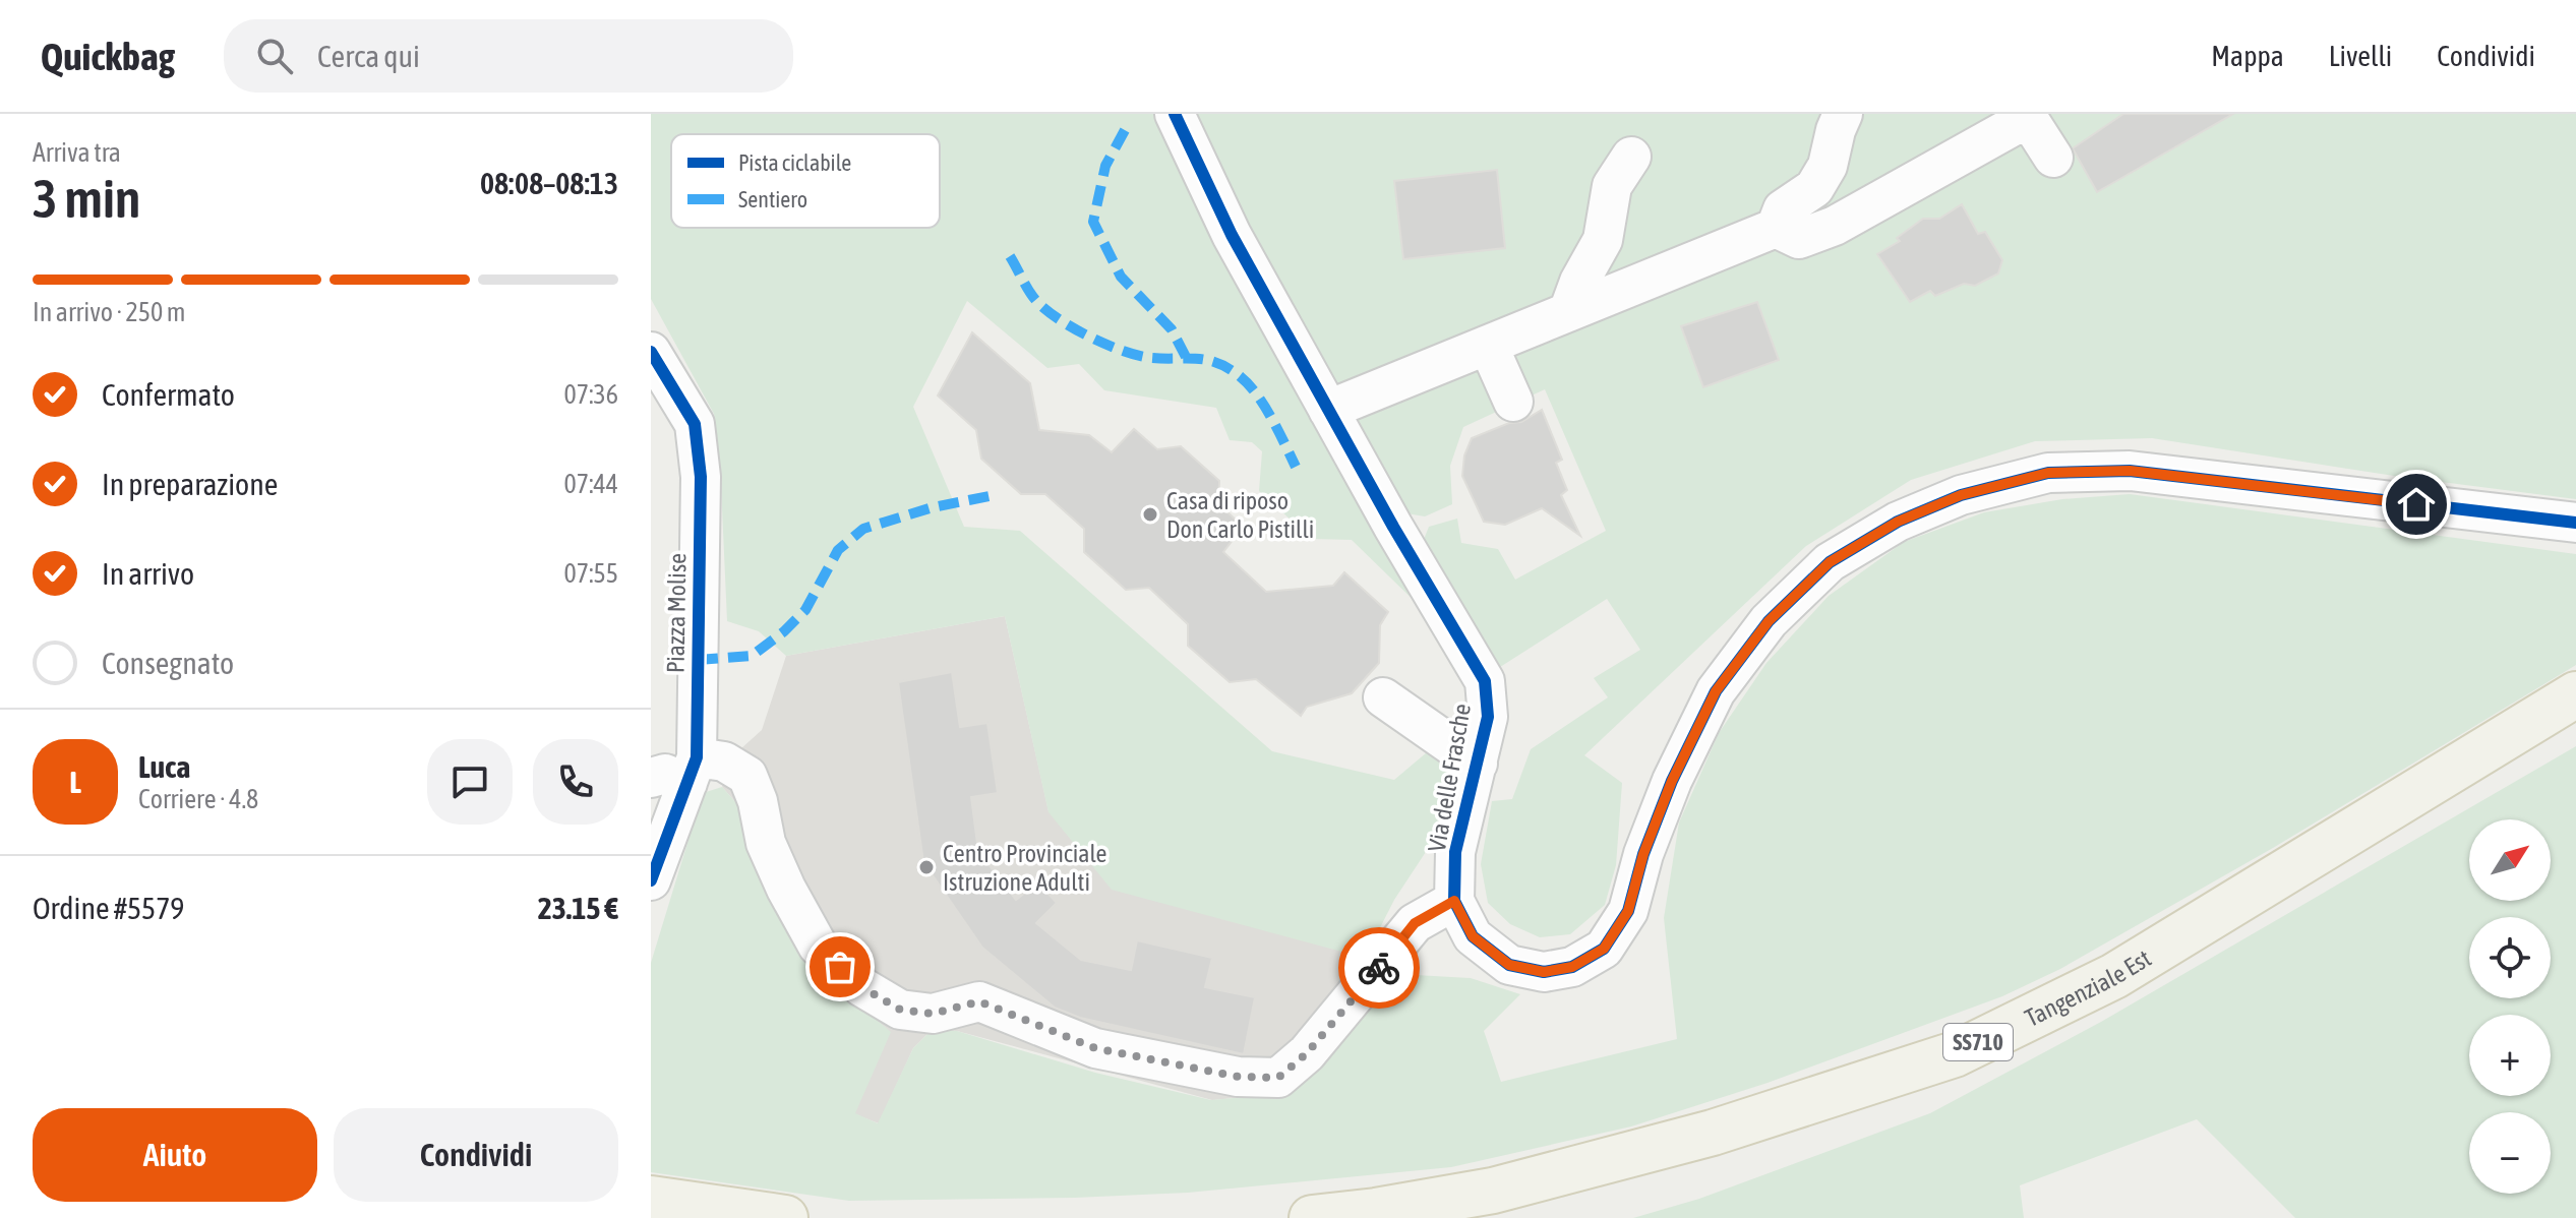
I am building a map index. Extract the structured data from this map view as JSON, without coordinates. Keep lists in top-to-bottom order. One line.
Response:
{"streets":{"main road":["Tangenziale Est","SS710"],"street":["Piazza Molise","Via delle Frasche"]},"places":["Casa di riposo Don Carlo Pistilli","Centro Provinciale Istruzione Adulti"],"legend":["Pista ciclabile","Sentiero"],"north":"top right","page":{"header":"Quickbag","search":"Cerca qui","nav":["Mappa","Livelli","Condividi"],"heading":["3 min","Arriva tra","08:08–08:13"],"panel":["Luca","Corriere · 4.8","Ordine #5579","23.15 €"],"bar":"In arrivo · 250 m","list":[["Confermato","07:36"],["In preparazione","07:44"],["In arrivo","07:55"],"Consegnato"],"round":"L","map_buttons":["+","−"],"buttons":["Aiuto","Condividi"]}}
